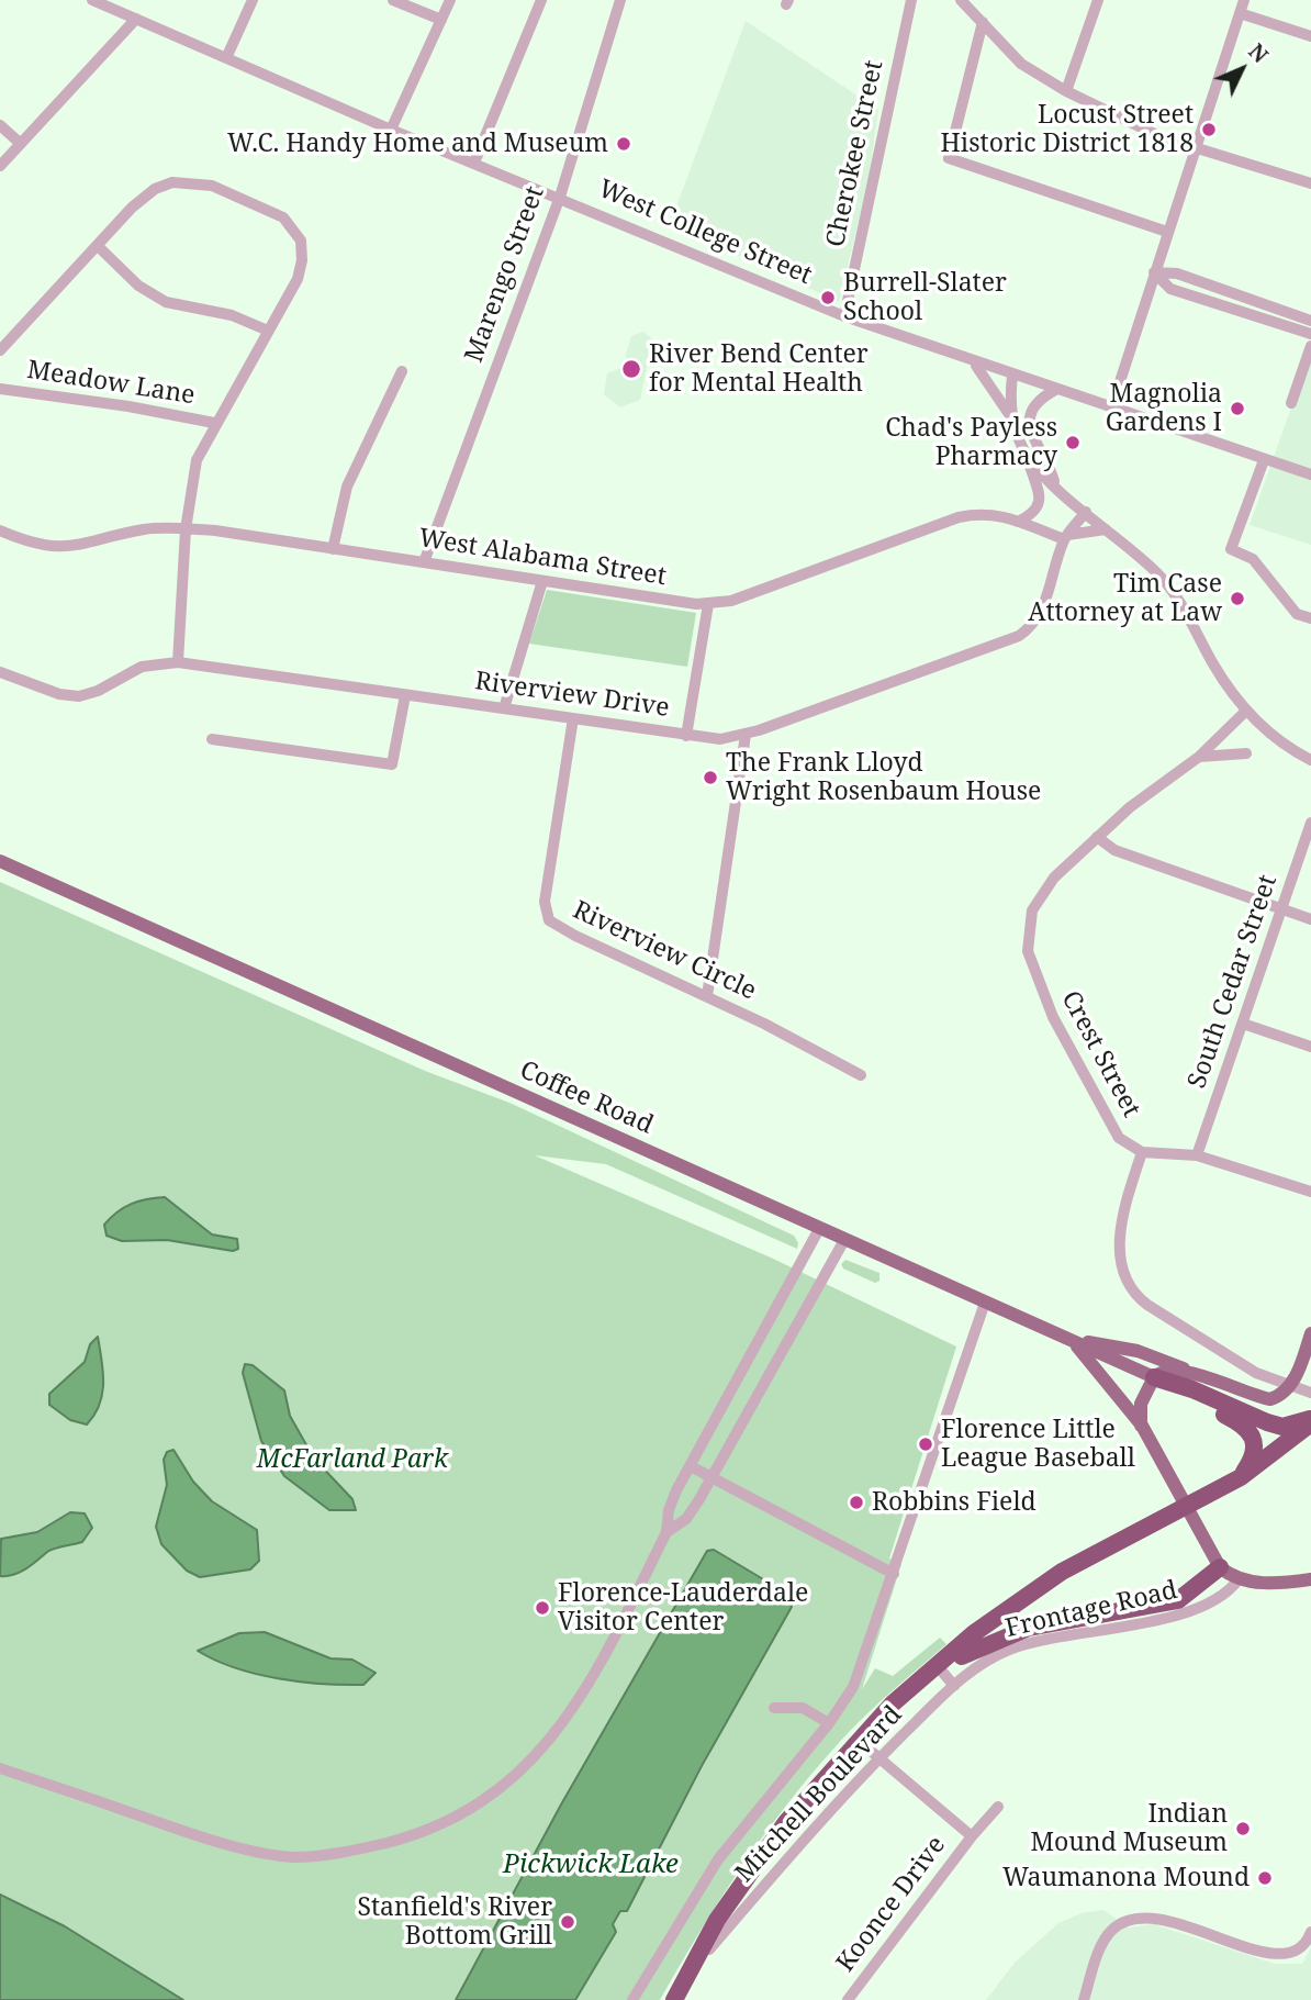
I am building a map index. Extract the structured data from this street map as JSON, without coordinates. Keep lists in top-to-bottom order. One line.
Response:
{"streets":{"main road":["Coffee Road"],"street":["Cherokee Street","West College Street","Marengo Street","Meadow Lane","West Alabama Street","Riverview Drive","Riverview Circle","South Cedar Street","Crest Street","Frontage Road","Mitchell Boulevard","Koonce Drive"]},"crossings":[["Cherokee Street","West College Street"],["West College Street","Marengo Street"],["Marengo Street","West Alabama Street"],["West Alabama Street","Riverview Drive"],["Riverview Drive","Riverview Circle"],["Frontage Road","Mitchell Boulevard"]],"water":["Pickwick Lake"],"parks":["McFarland Park"],"places":["Locust Street Historic District 1818","W.C. Handy Home and Museum","Burrell-Slater School","River Bend Center for Mental Health","Magnolia Gardens I","Chad's Payless Pharmacy","Tim Case Attorney at Law","The Frank Lloyd Wright Rosenbaum House","Florence Little League Baseball","Robbins Field","Florence-Lauderdale Visitor Center","Indian Mound Museum","Waumanona Mound","Stanfield's River Bottom Grill"],"north":"top right"}
